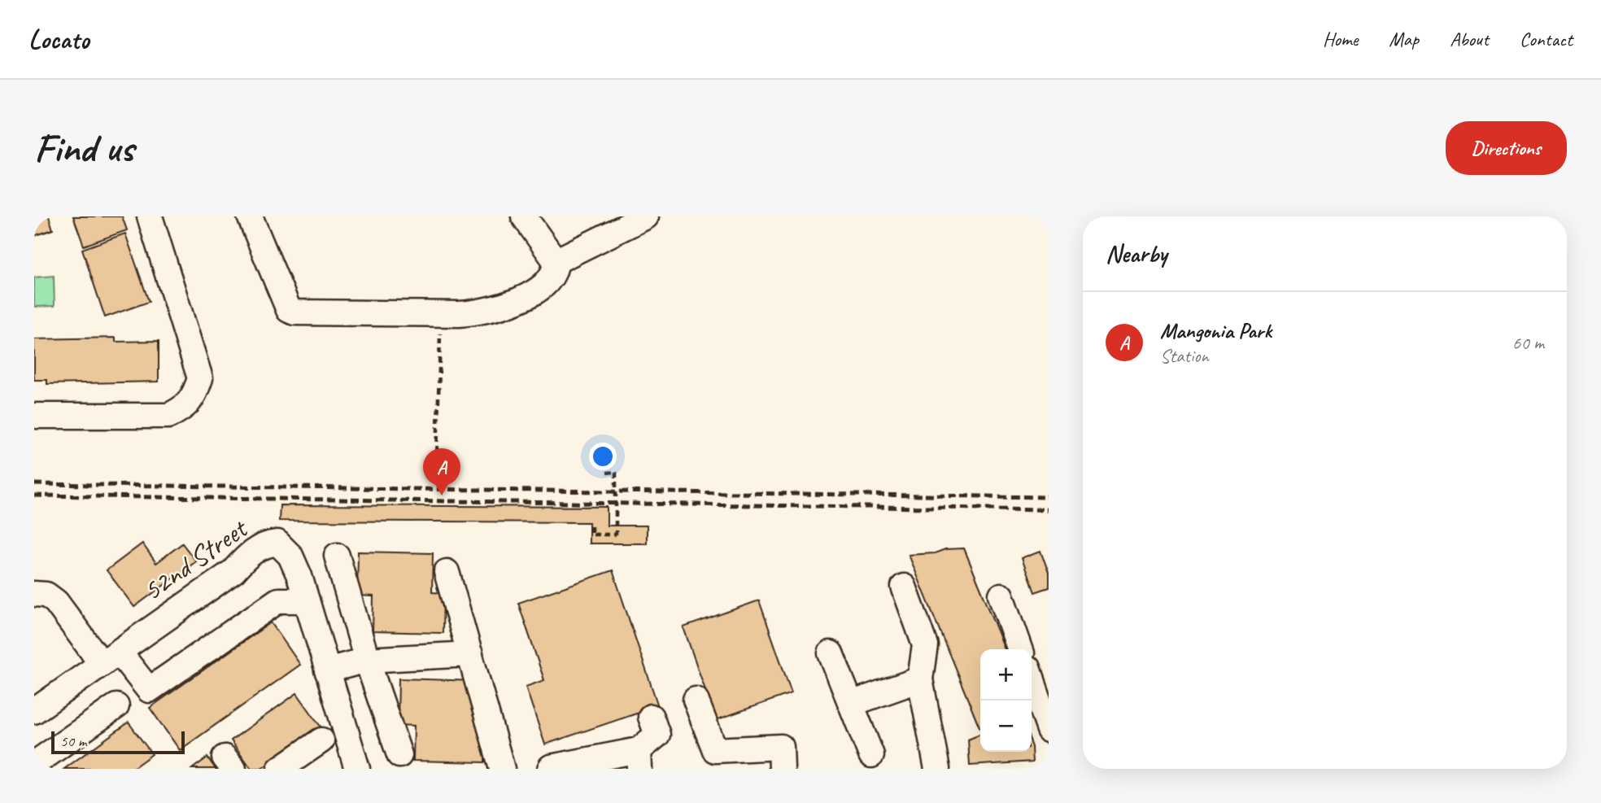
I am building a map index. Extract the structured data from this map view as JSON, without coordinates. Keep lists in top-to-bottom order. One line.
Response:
{"streets":{"street":["52nd Street"]},"scale_bar":"50 m","page":{"header":"Locato","nav":["Home","Map","About","Contact"],"buttons":"Directions","title":"Find us","heading":"Nearby","list":[{"mark":"A","name":"Mangonia Park","note":"Station","value":"60 m"}],"pins":"A","map_buttons":["+","−"],"scale":"50 m"}}
